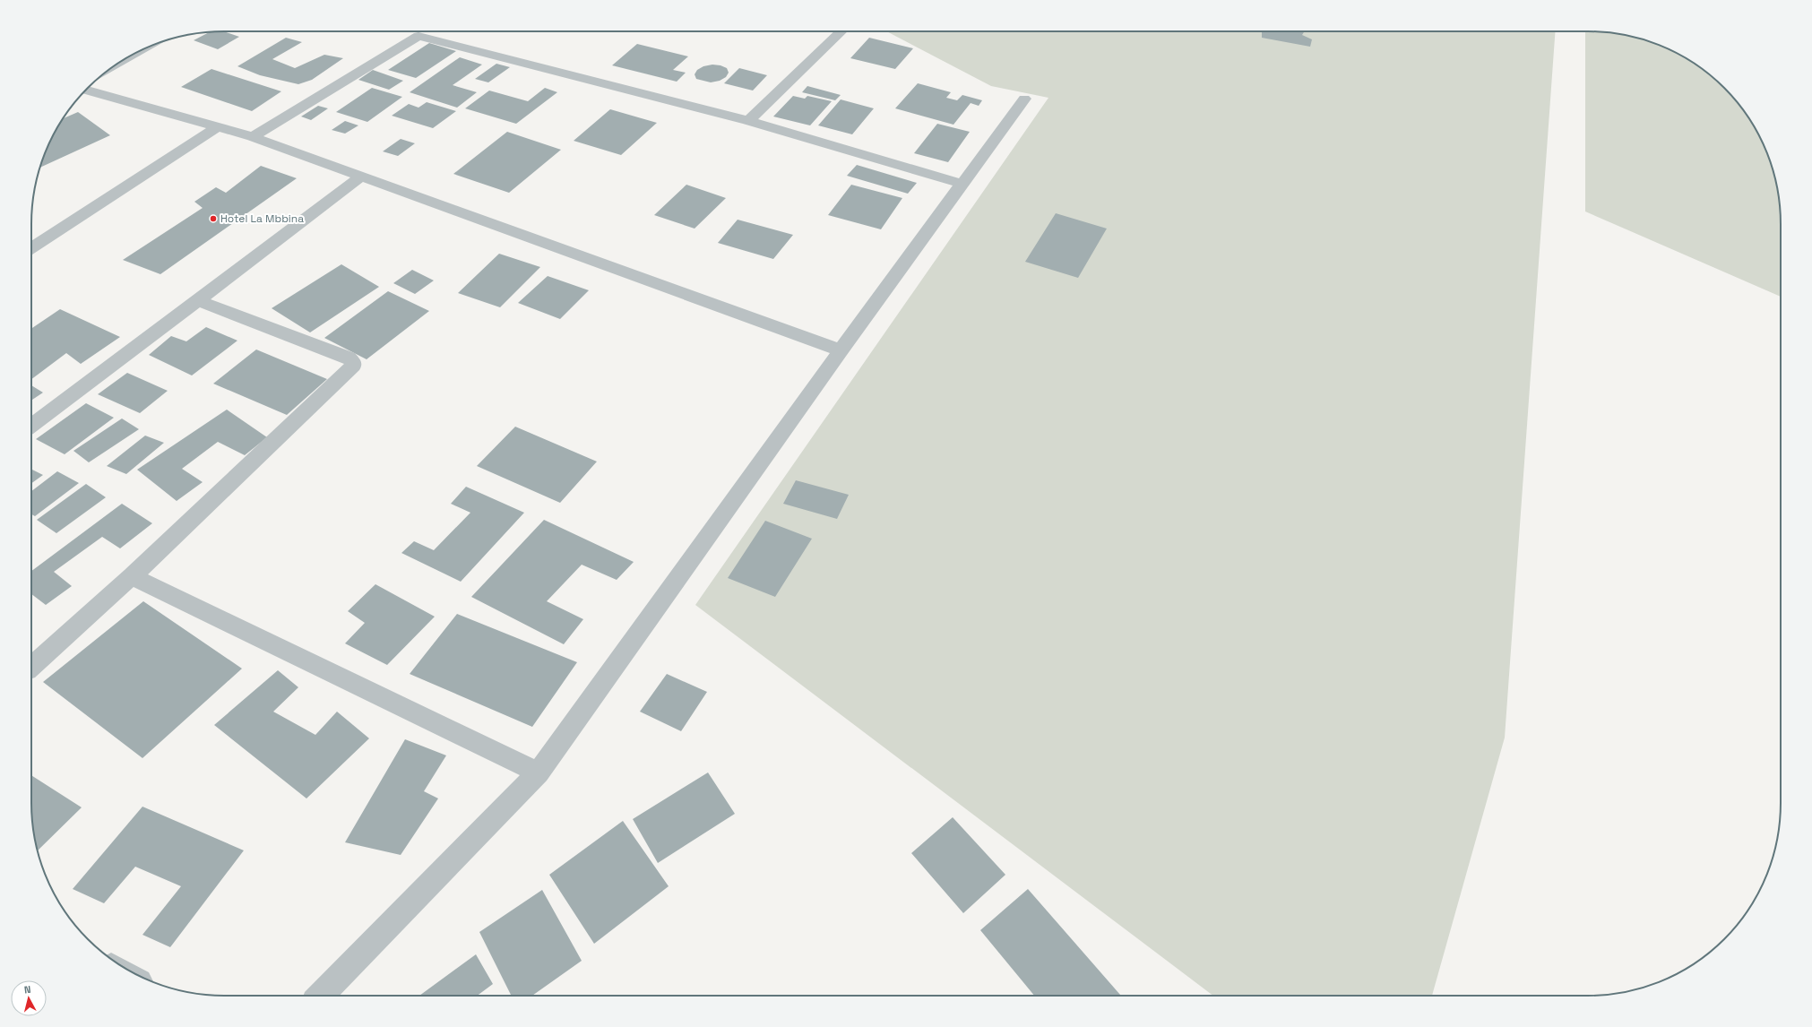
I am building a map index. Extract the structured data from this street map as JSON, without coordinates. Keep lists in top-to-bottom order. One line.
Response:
{"places":["Hotel La Mbbina"],"north":"top"}
